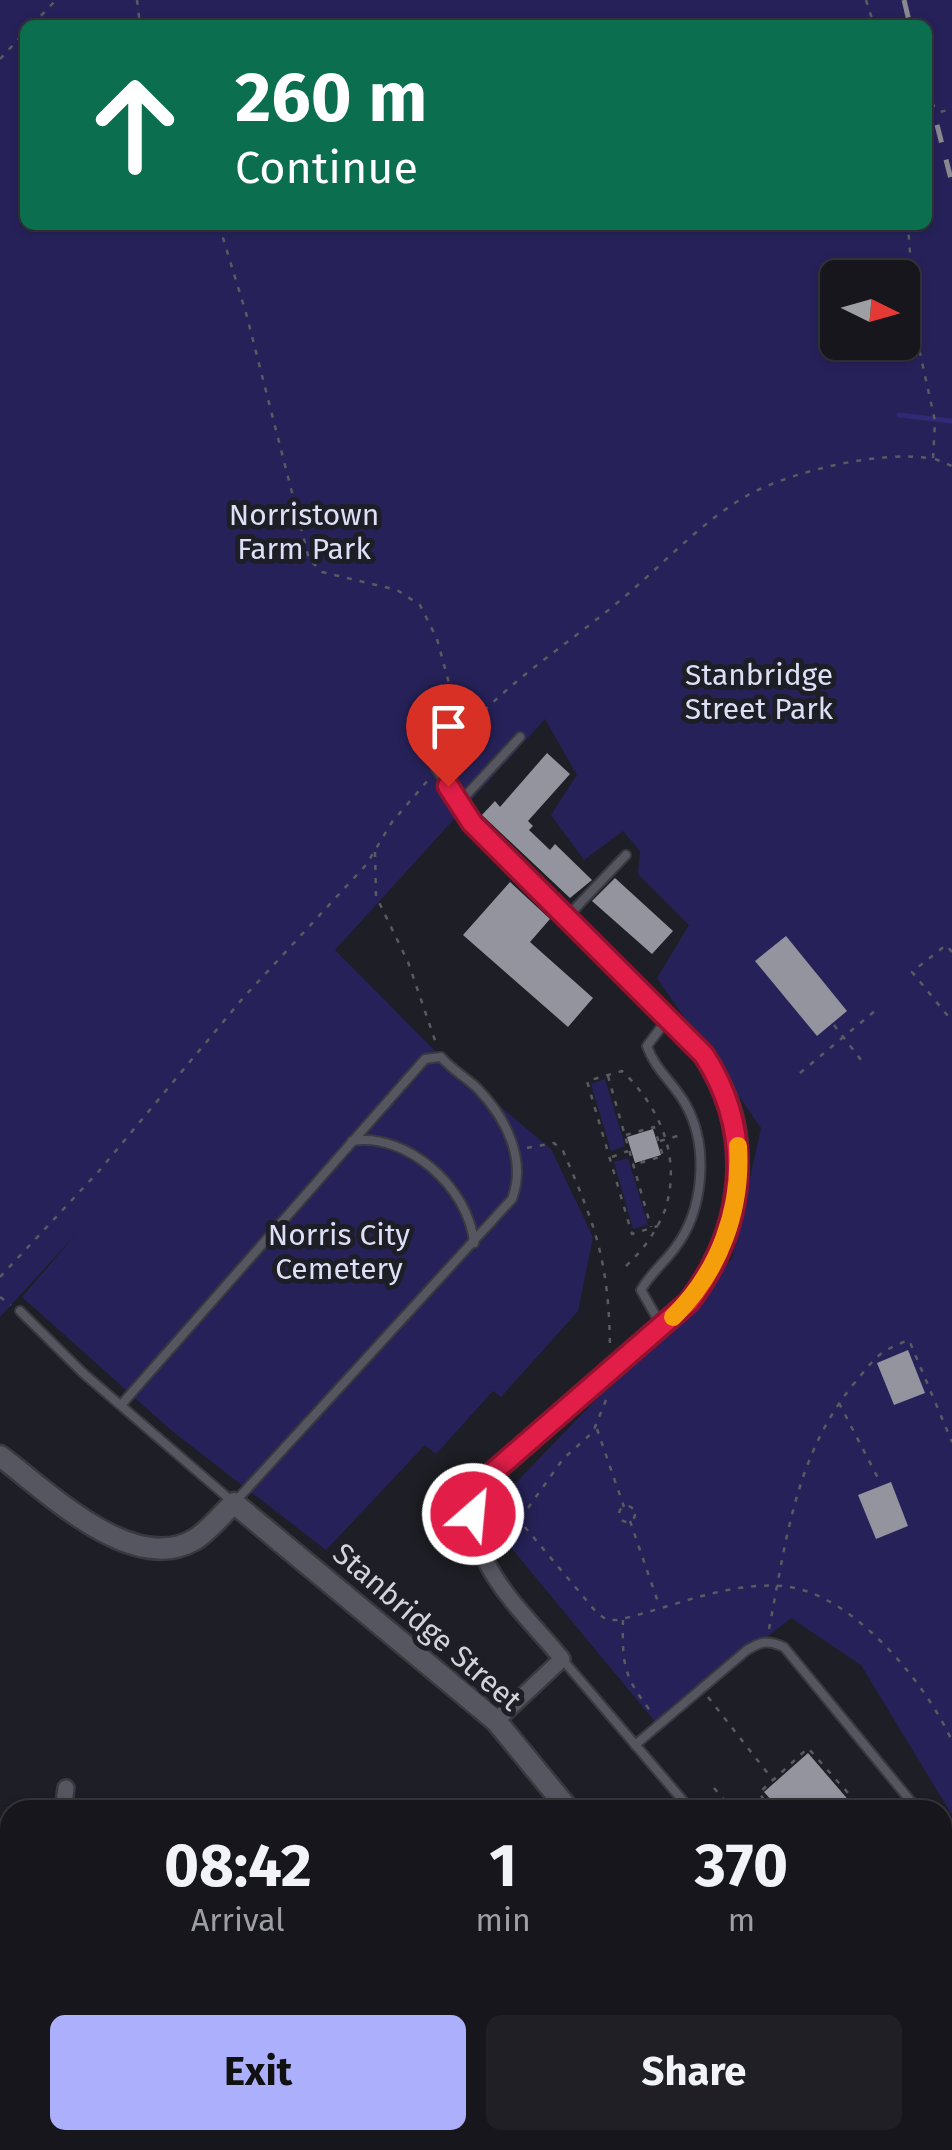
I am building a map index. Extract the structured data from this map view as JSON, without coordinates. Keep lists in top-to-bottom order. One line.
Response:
{"streets":{"street":["Stanbridge Street"]},"parks":["Norristown Farm Park","Stanbridge Street Park","Norris City Cemetery"],"north":"right","page":{"turn":["260 m","Continue"],"eta":["08:42","Arrival","1","min","370","m"],"buttons":["Exit","Share"]}}
